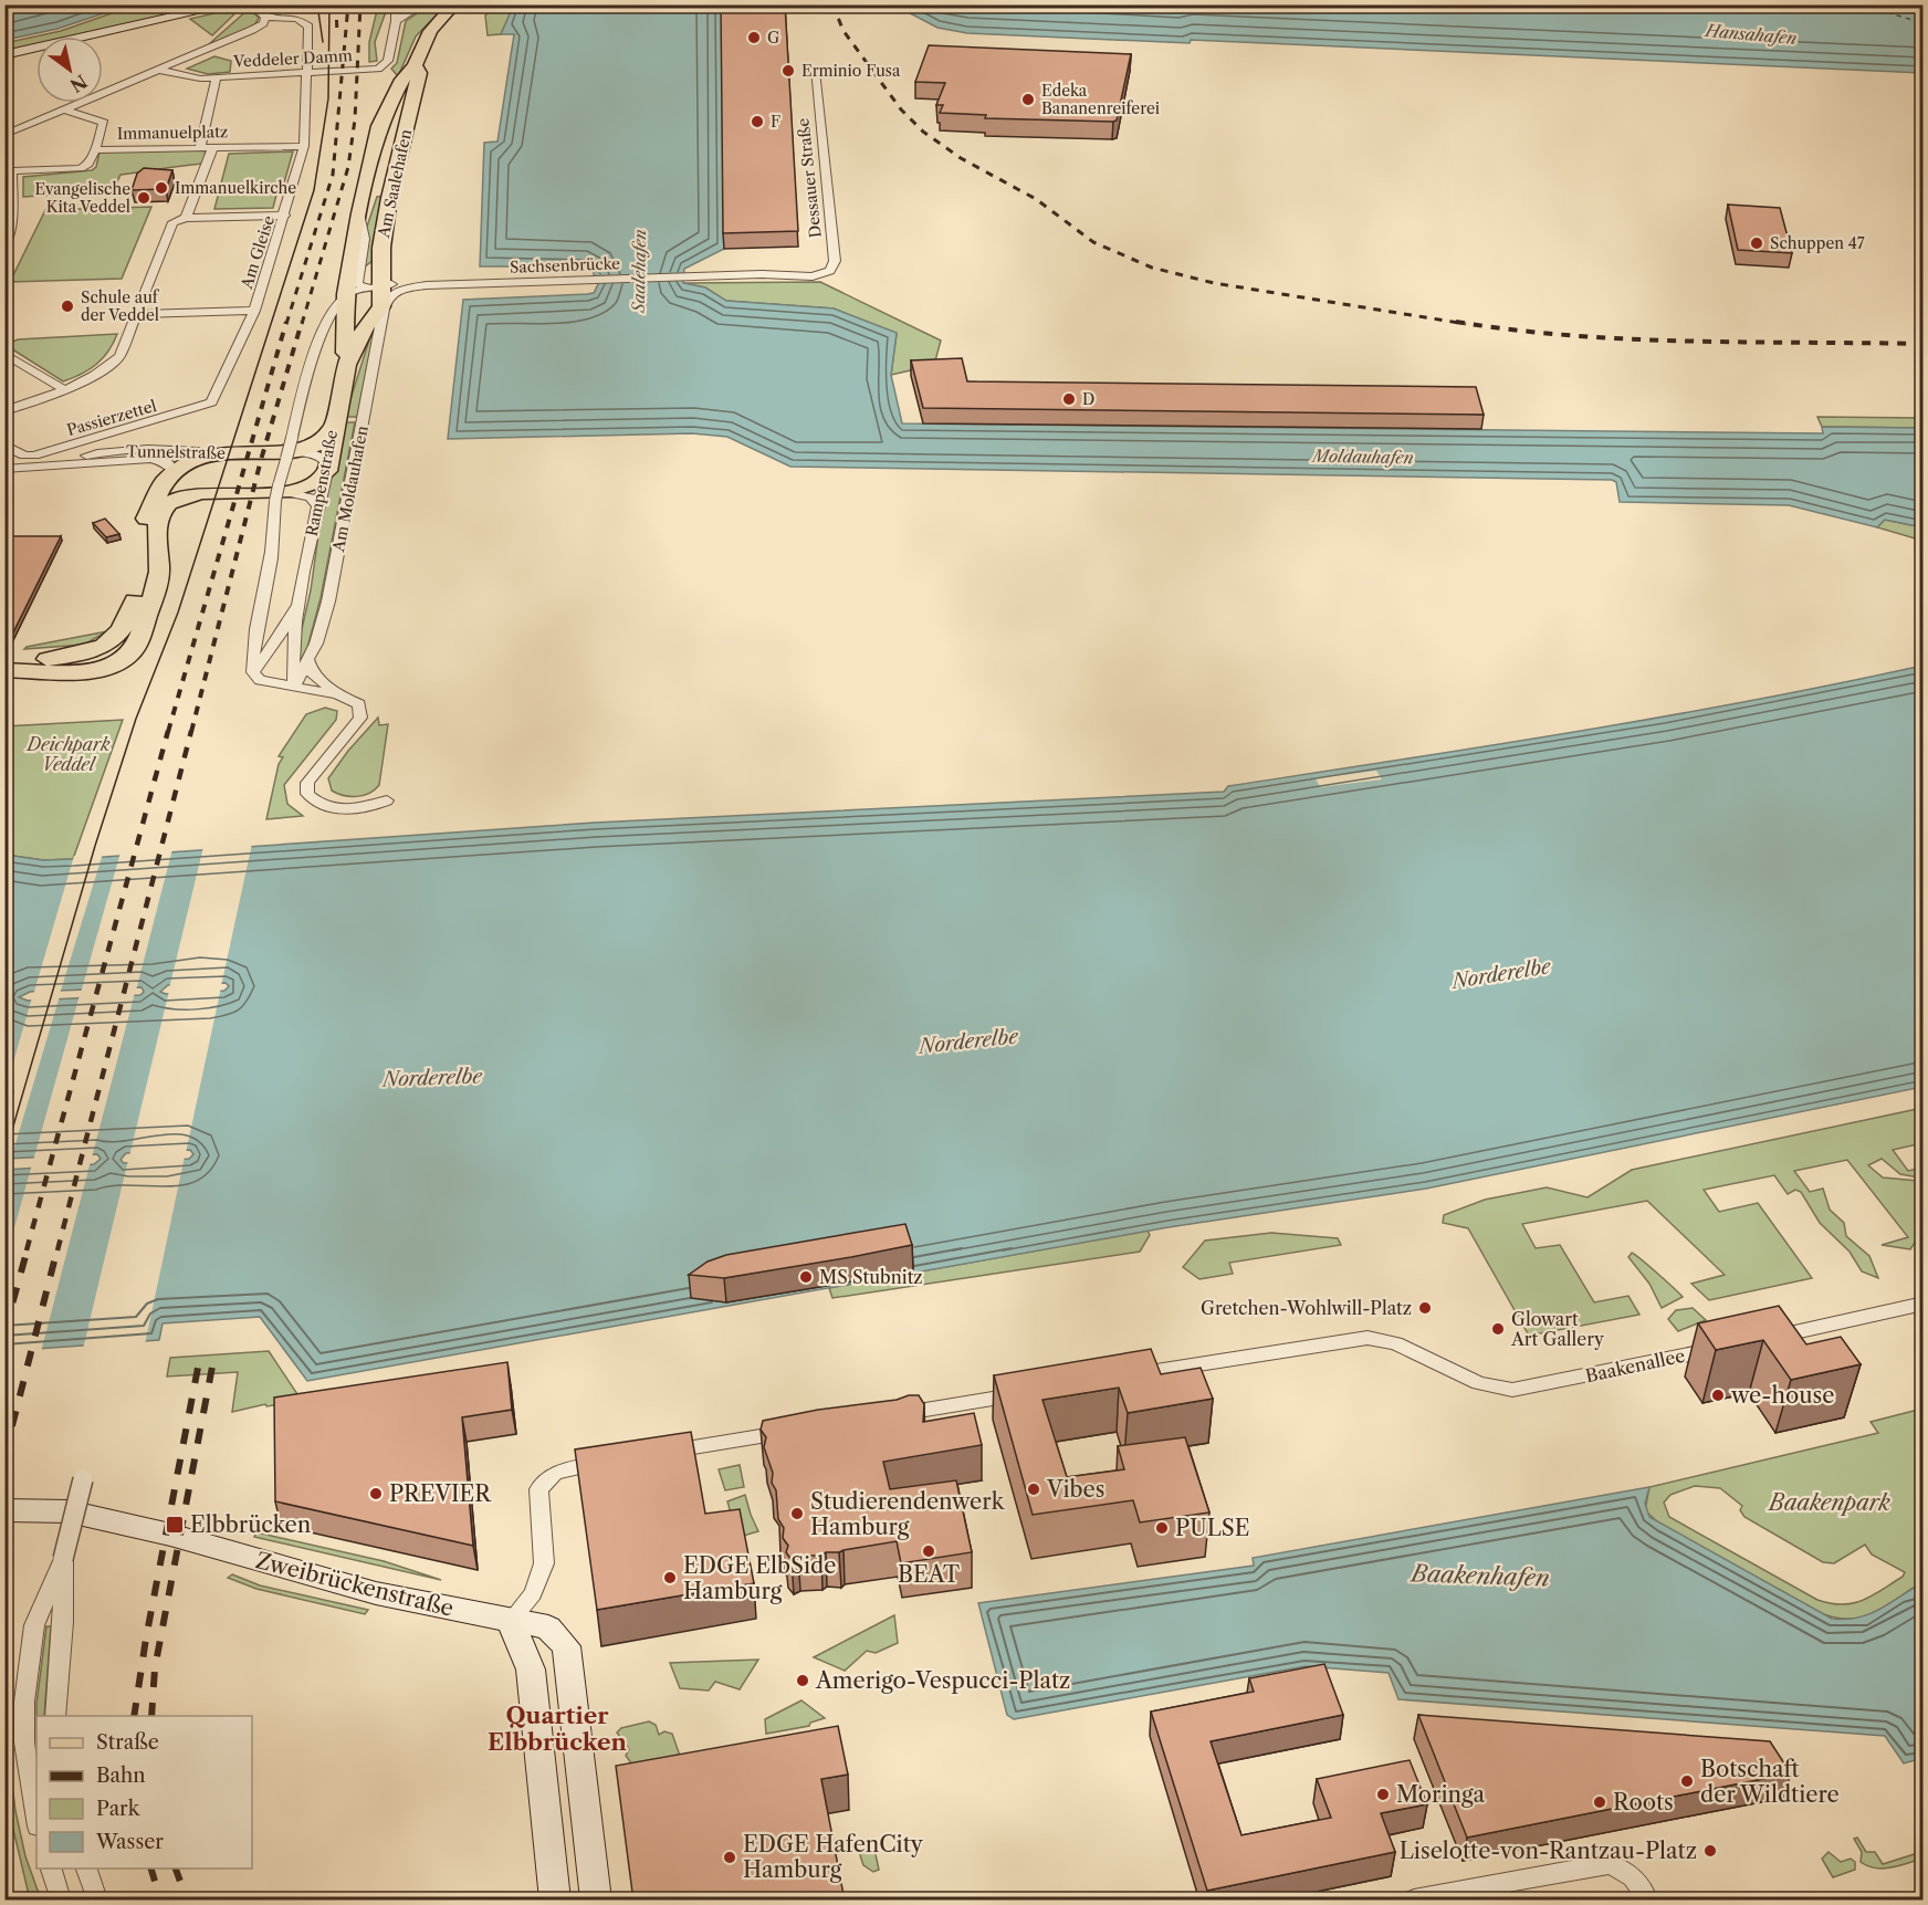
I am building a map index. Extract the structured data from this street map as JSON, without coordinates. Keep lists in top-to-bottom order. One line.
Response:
{"streets":{"main road":["Am Saalehafen","Tunnelstraße","Rampenstraße","Zweibrückenstraße"],"street":["Veddeler Damm","Immanuelplatz","Dessauer Straße","Am Gleise","Sachsenbrücke","Passierzettel","Am Moldauhafen","Baakenallee"]},"crossings":[["Veddeler Damm","Am Gleise"],["Immanuelplatz","Am Gleise"],["Dessauer Straße","Sachsenbrücke"],["Am Saalehafen","Sachsenbrücke"],["Am Saalehafen","Rampenstraße"],["Am Saalehafen","Am Moldauhafen"],["Am Gleise","Passierzettel"],["Sachsenbrücke","Rampenstraße"],["Sachsenbrücke","Am Moldauhafen"],["Tunnelstraße","Rampenstraße"],["Rampenstraße","Am Moldauhafen"]],"districts":["Quartier Elbbrücken"],"water":["Hansahafen","Saalehafen","Moldauhafen","Norderelbe","Baakenhafen"],"parks":["Deichpark Veddel","Baakenpark"],"places":{"other":["G","Erminio Fusa","Edeka Bananenreiferei","F","Immanuelkirche","Evangelische Kita Veddel","Schuppen 47","Schule auf der Veddel","D","MS Stubnitz","Gretchen-Wohlwill-Platz","Glowart Art Gallery","we-house","Vibes","PREVIER","Studierendenwerk Hamburg","PULSE","BEAT","EDGE ElbSide Hamburg","Amerigo-Vespucci-Platz","Botschaft der Wildtiere","Moringa","Roots","Liselotte-von-Rantzau-Platz","EDGE HafenCity Hamburg"],"transit":["Elbbrücken"]},"legend":["Straße","Bahn","Park","Wasser"],"north":"bottom right"}
